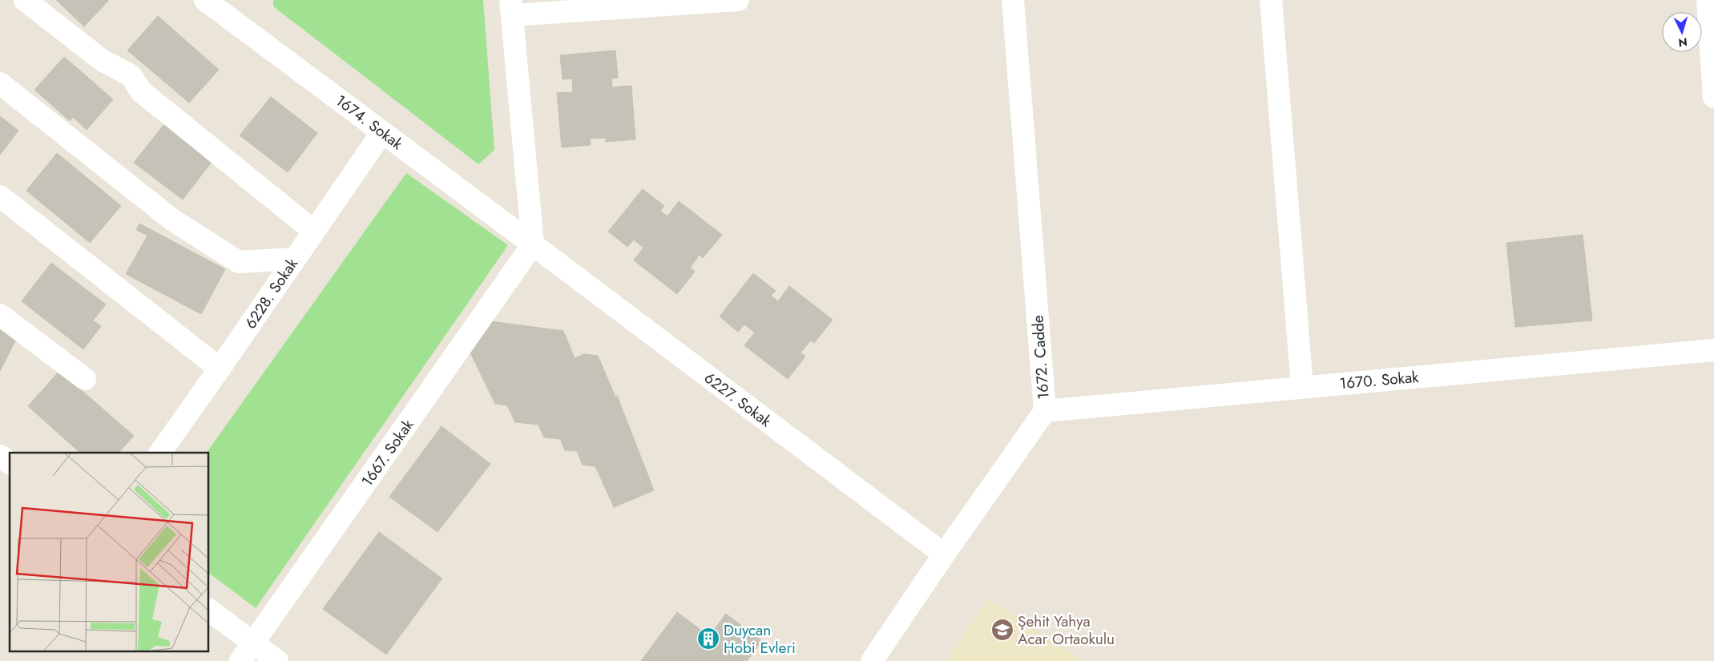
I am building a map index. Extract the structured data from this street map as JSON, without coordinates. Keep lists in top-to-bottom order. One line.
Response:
{"streets":{"street":["1674. Sokak","6228. Sokak","1672. Cadde","1670. Sokak","6227. Sokak","1667. Sokak"]},"crossings":[["1674. Sokak","6228. Sokak"],["1674. Sokak","6227. Sokak"],["1674. Sokak","1667. Sokak"],["1672. Cadde","1670. Sokak"],["1672. Cadde","6227. Sokak"],["6227. Sokak","1667. Sokak"]],"places":{"school or university":["Şehit Yahya Acar Ortaokulu"],"building":["Duycan Hobi Evleri"]},"north":"bottom"}
